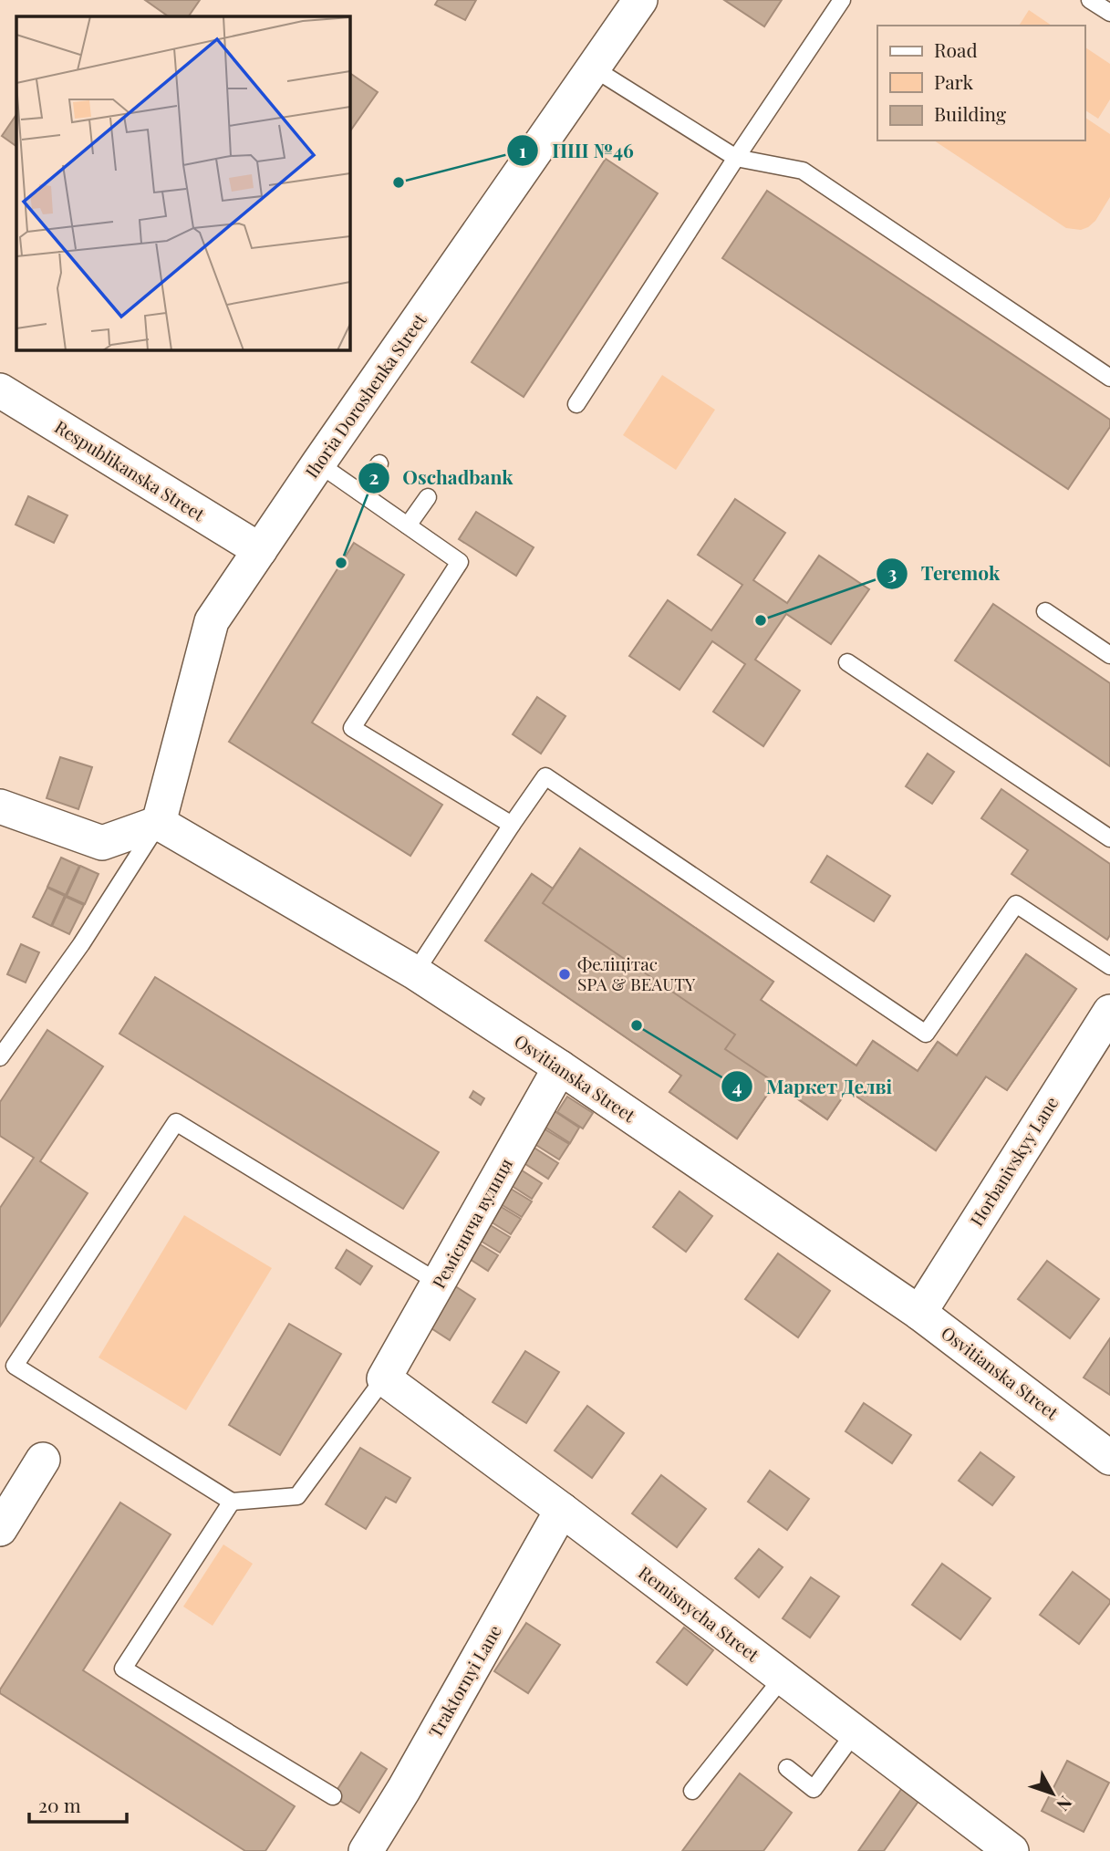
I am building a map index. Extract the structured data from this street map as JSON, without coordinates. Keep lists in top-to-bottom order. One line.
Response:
{"streets":{"street":["Ihoria Doroshenka Street","Respublikanska Street","Osvitianska Street","Horbanivskyy Lane","Реміснича вулиця","Remisnycha Street","Traktornyi Lane"]},"crossings":[["Ihoria Doroshenka Street","Respublikanska Street"],["Ihoria Doroshenka Street","Osvitianska Street"],["Osvitianska Street","Horbanivskyy Lane"],["Osvitianska Street","Реміснича вулиця"],["Реміснича вулиця","Remisnycha Street"],["Remisnycha Street","Traktornyi Lane"]],"places":["ПШ №46","Oschadbank","Teremok","Феліцітас SPA & BEAUTY","Маркет Делві"],"legend":["Road","Park","Building"],"scale_bar":"20 m","north":"bottom right"}
